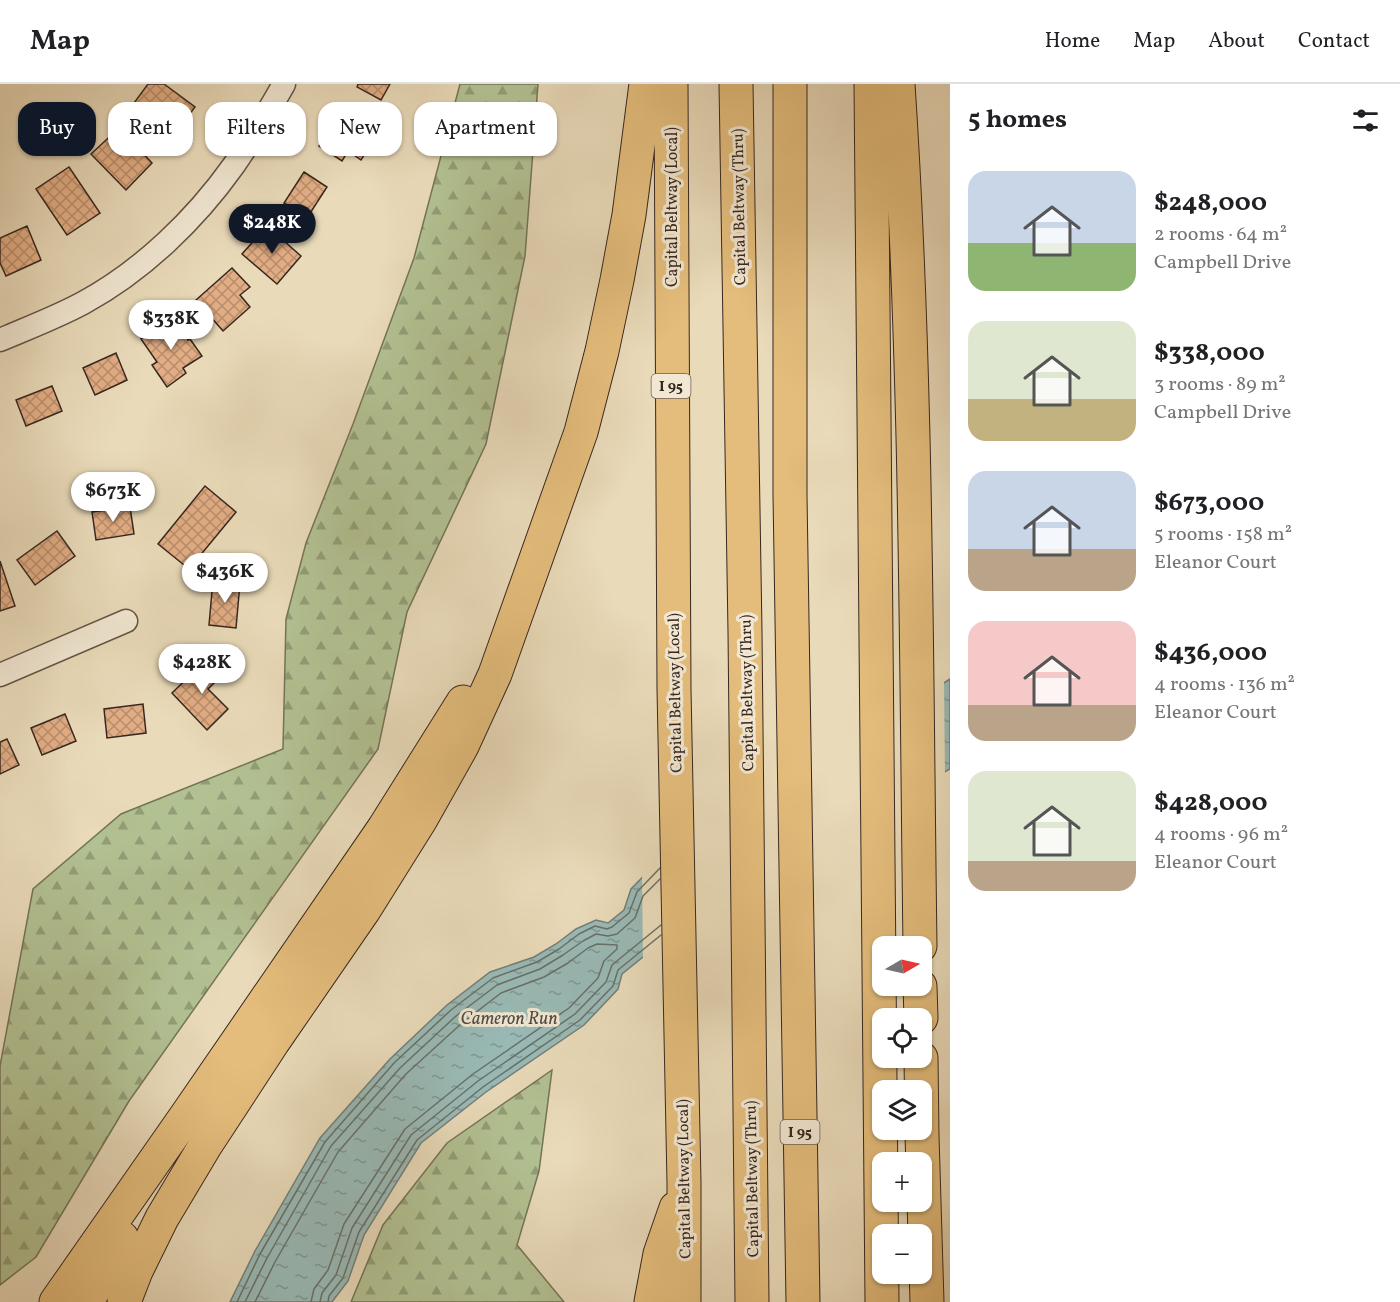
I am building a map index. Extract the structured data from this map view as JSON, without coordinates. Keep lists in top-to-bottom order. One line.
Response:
{"streets":{"highway":["Capital Beltway (Local)","Capital Beltway (Thru)","I 95"]},"water":["Cameron Run"],"north":"right","page":{"header":"Map","nav":["Home","Map","About","Contact"],"heading":"5 homes","chip":["Buy","Rent","Filters","New","Apartment"],"list":[{"name":"$248,000","note":"2 rooms · 64 m² · Campbell Drive"},{"name":"$338,000","note":"3 rooms · 89 m² · Campbell Drive"},{"name":"$673,000","note":"5 rooms · 158 m² · Eleanor Court"},{"name":"$436,000","note":"4 rooms · 136 m² · Eleanor Court"},{"name":"$428,000","note":"4 rooms · 96 m² · Eleanor Court"}],"price":["$248K","$338K","$673K","$436K","$428K"],"map_buttons":["+","−"]}}
